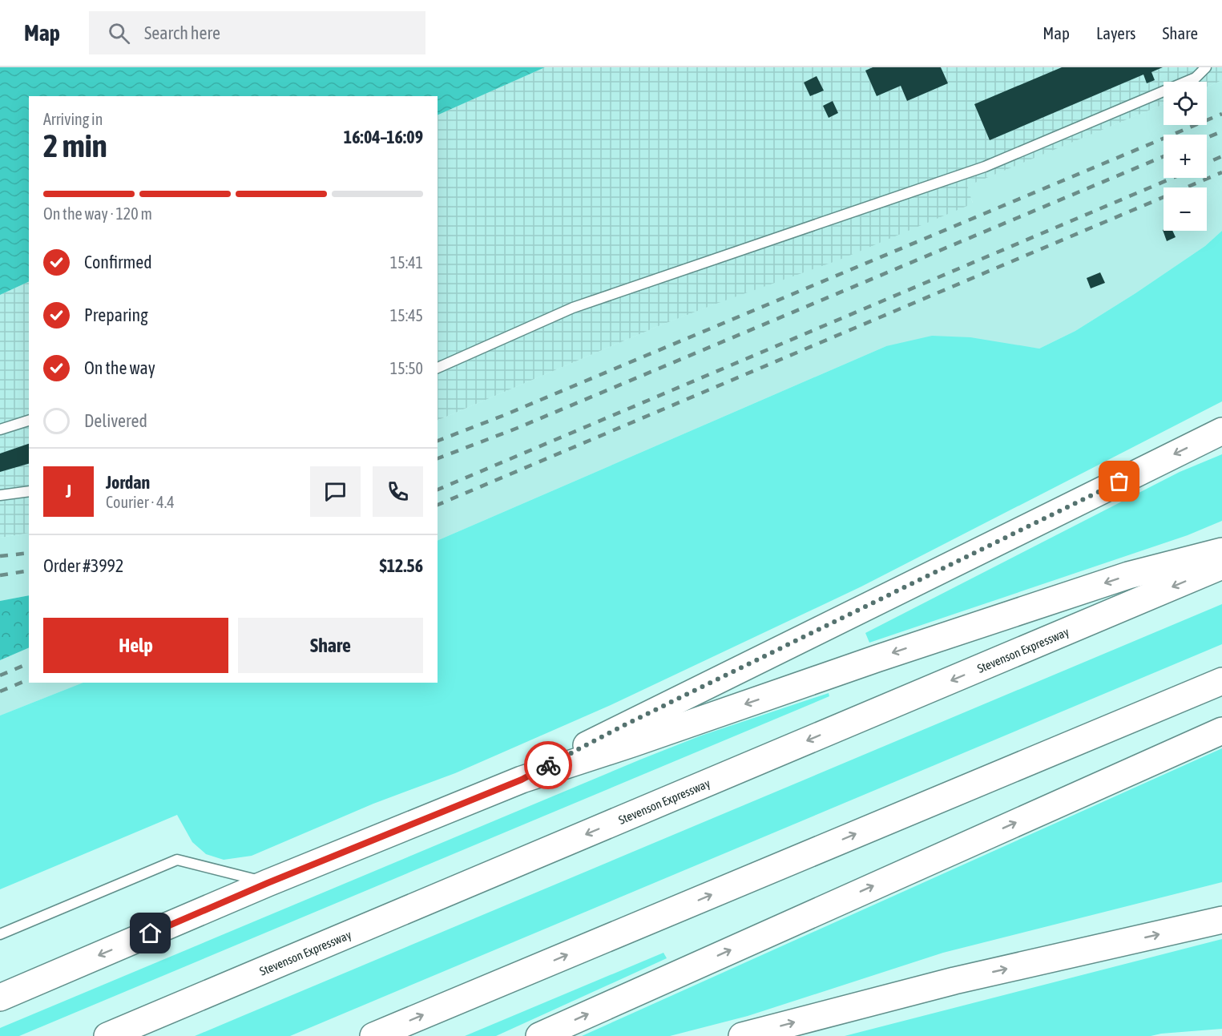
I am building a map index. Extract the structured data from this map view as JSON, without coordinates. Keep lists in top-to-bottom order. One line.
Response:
{"streets":{"highway":["Stevenson Expressway"]},"page":{"header":"Map","search":"Search here","nav":["Map","Layers","Share"],"map_buttons":["+","−"],"heading":["2 min","Arriving in","16:04–16:09"],"panel":["Jordan","Courier · 4.4","Order #3992","$12.56"],"bar":"On the way · 120 m","list":[["Confirmed","15:41"],["Preparing","15:45"],["On the way","15:50"],"Delivered"],"round":"J","buttons":["Help","Share"]}}
